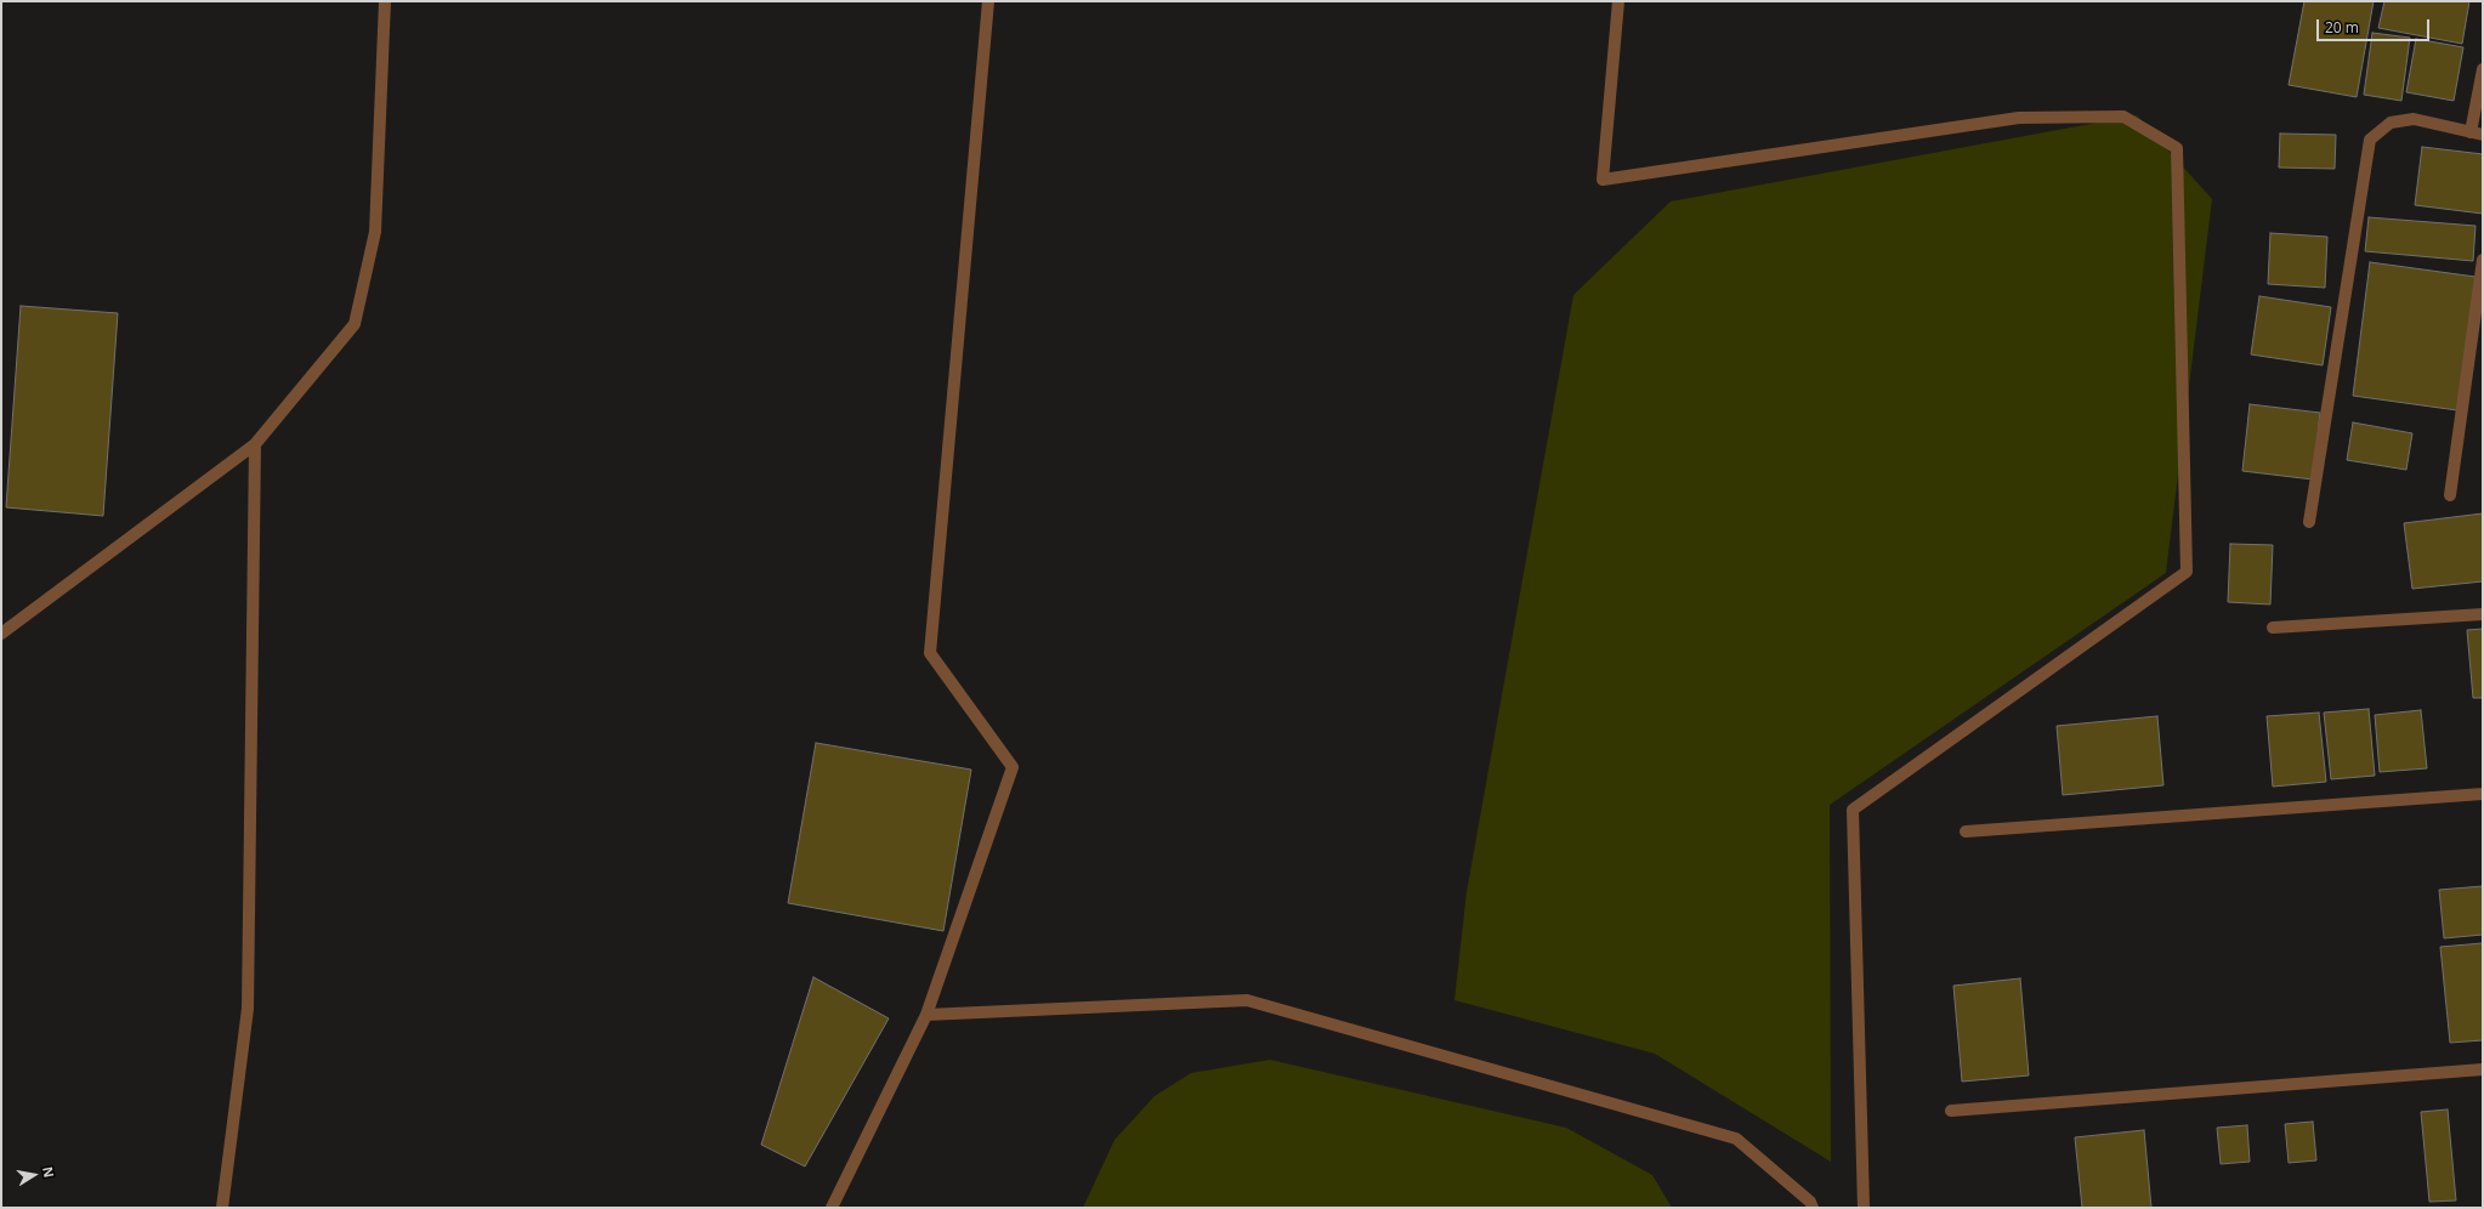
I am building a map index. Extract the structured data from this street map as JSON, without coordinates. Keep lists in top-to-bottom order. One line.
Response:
{"scale_bar":"20 m","north":"right"}
